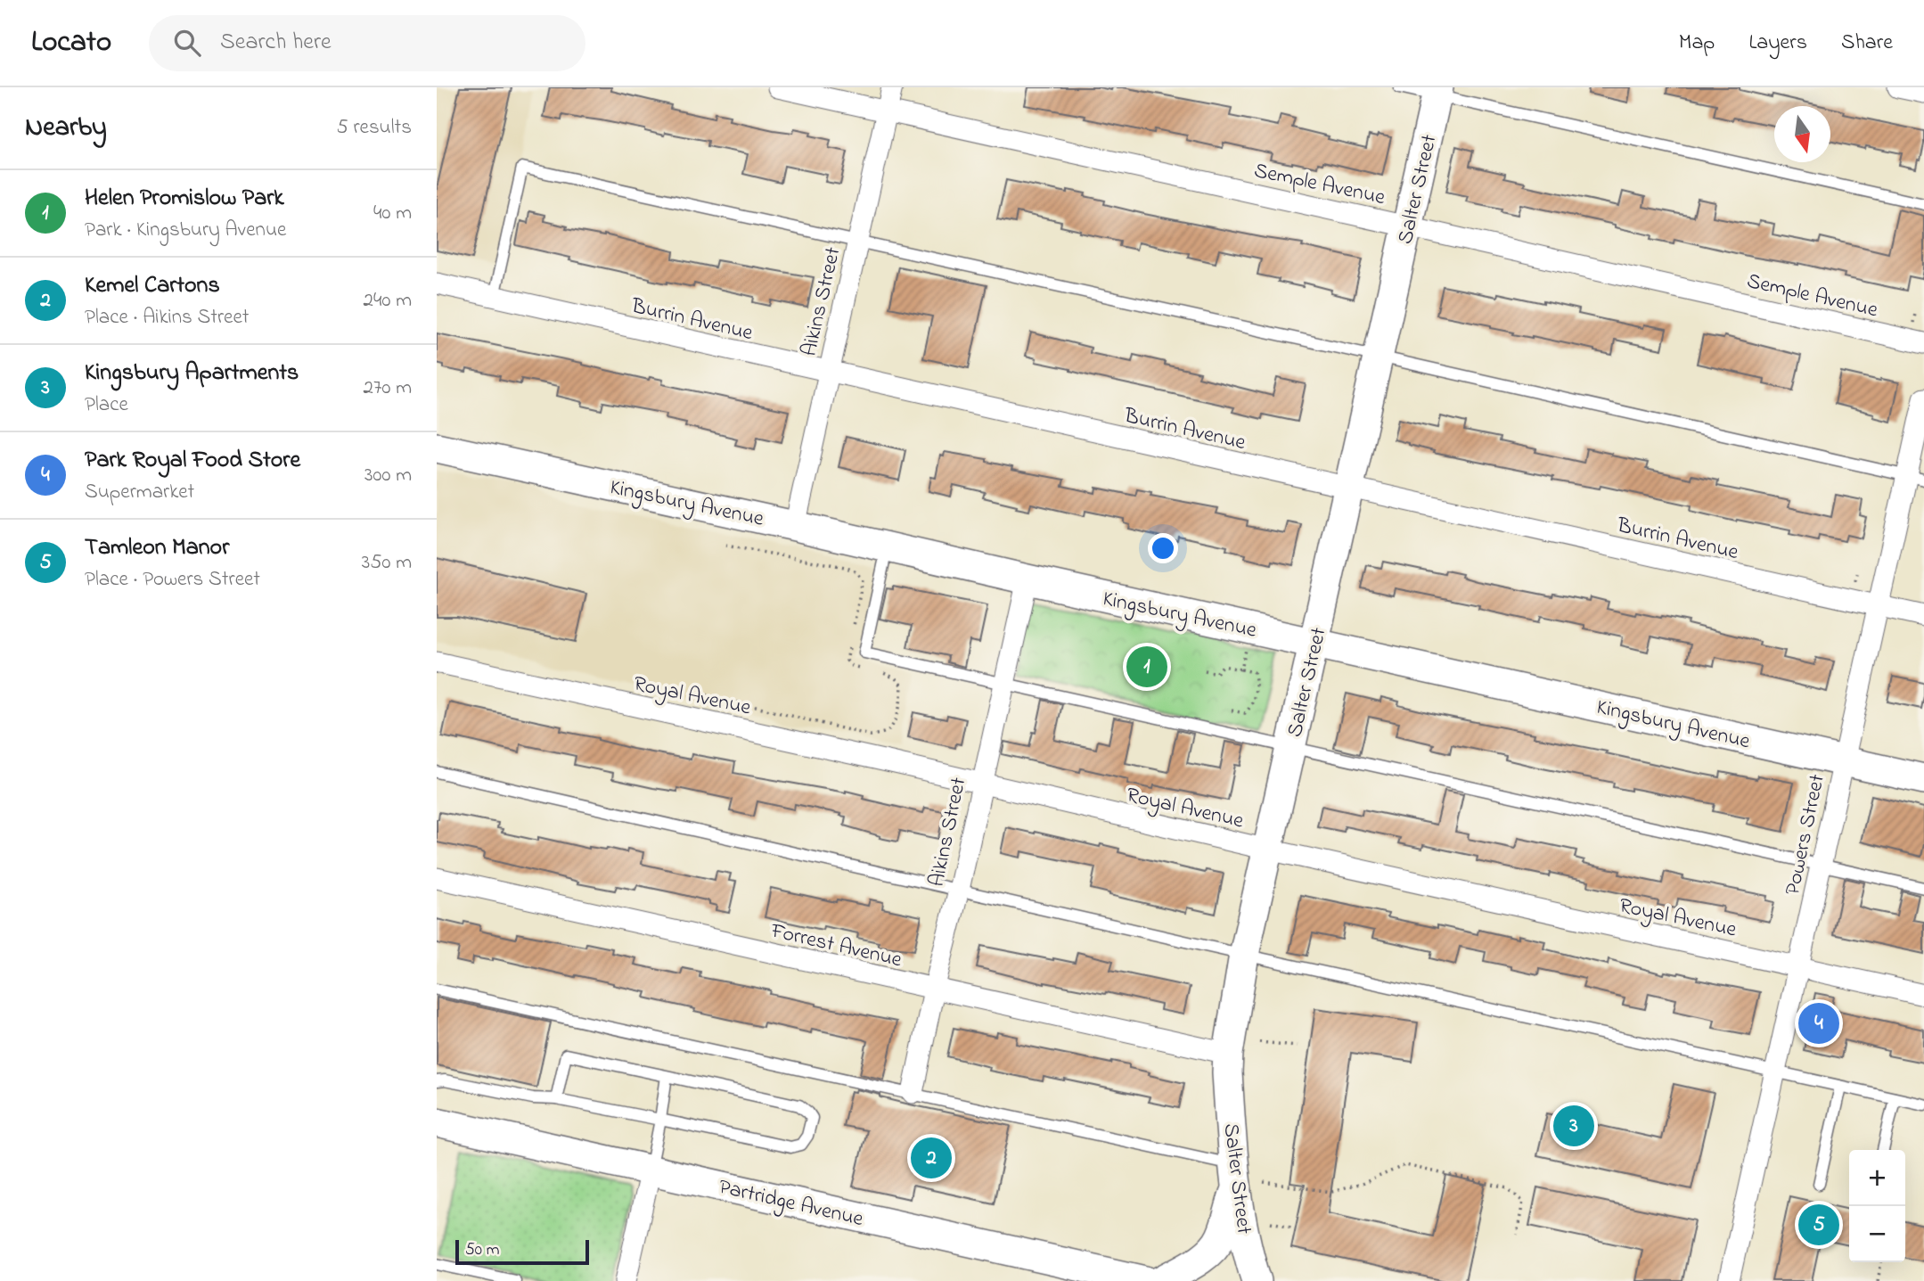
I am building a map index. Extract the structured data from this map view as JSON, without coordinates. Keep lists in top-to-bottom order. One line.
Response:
{"streets":{"main road":["Salter Street","Kingsbury Avenue","Partridge Avenue"],"street":["Semple Avenue","Aikins Street","Burrin Avenue","Royal Avenue","Powers Street","Forrest Avenue"]},"crossings":[["Semple Avenue","Salter Street"],["Semple Avenue","Aikins Street"],["Salter Street","Burrin Avenue"],["Salter Street","Kingsbury Avenue"],["Salter Street","Royal Avenue"],["Salter Street","Forrest Avenue"],["Aikins Street","Burrin Avenue"],["Aikins Street","Kingsbury Avenue"],["Aikins Street","Royal Avenue"],["Aikins Street","Forrest Avenue"],["Burrin Avenue","Powers Street"],["Kingsbury Avenue","Powers Street"],["Royal Avenue","Powers Street"]],"scale_bar":"50 m","north":"bottom","page":{"header":"Locato","search":"Search here","nav":["Map","Layers","Share"],"heading":["Nearby","5 results"],"list":[{"mark":"1","name":"Helen Promislow Park","note":"Park · Kingsbury Avenue","value":"40 m"},{"mark":"2","name":"Kemel Cartons","note":"Place · Aikins Street","value":"240 m"},{"mark":"3","name":"Kingsbury Apartments","note":"Place","value":"270 m"},{"mark":"4","name":"Park Royal Food Store","note":"Supermarket","value":"300 m"},{"mark":"5","name":"Tamleon Manor","note":"Place · Powers Street","value":"350 m"}],"pins":["1","4","3","2","5"],"map_buttons":["+","−"],"scale":"50 m"}}
